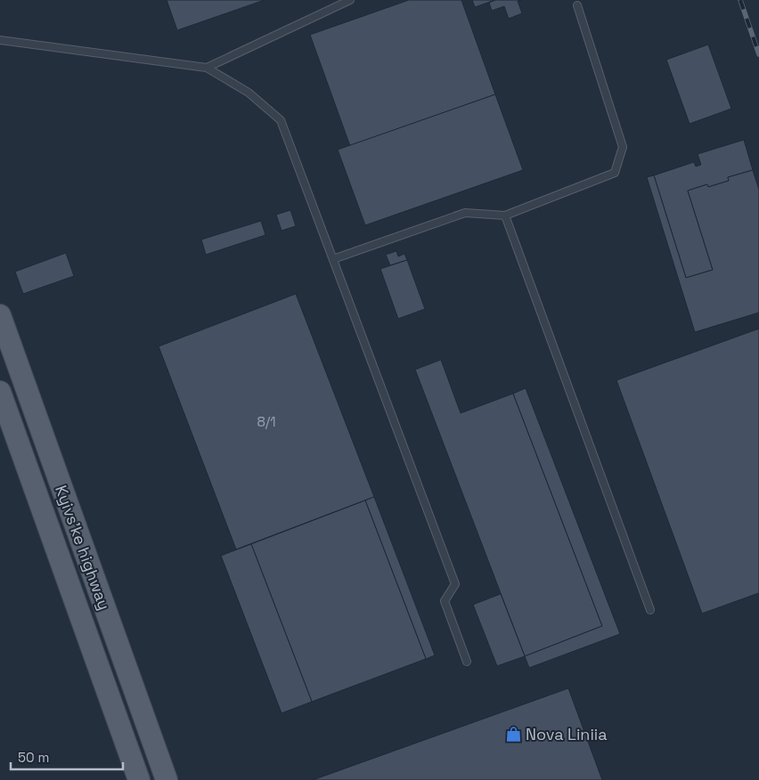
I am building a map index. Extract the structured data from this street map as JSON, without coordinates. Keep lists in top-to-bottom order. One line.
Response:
{"streets":{"main road":["Kyivs'ke highway"]},"places":{"shop":["Nova Liniia"]},"house_numbers":["8/1"],"scale_bar":"50 m"}
